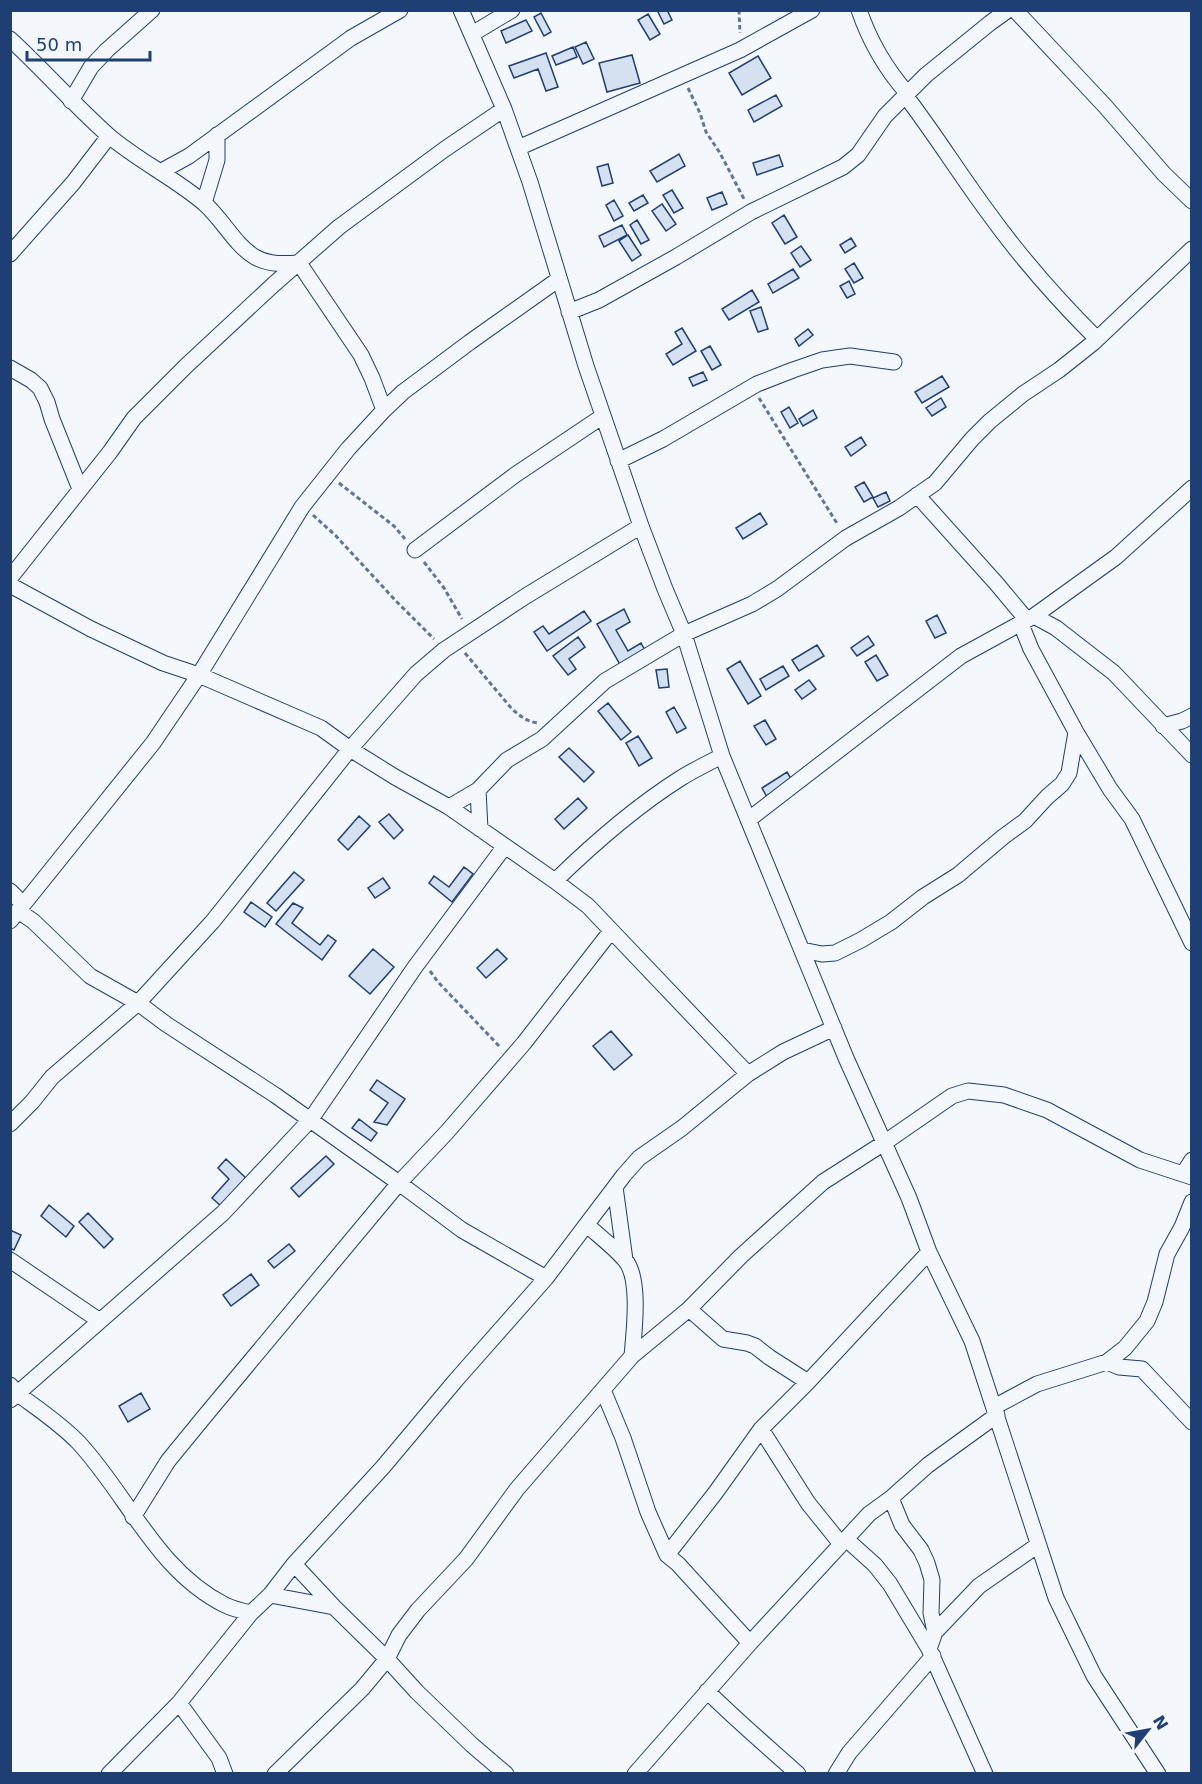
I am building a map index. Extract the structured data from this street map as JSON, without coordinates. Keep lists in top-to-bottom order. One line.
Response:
{"scale_bar":"50 m","north":"top right"}
